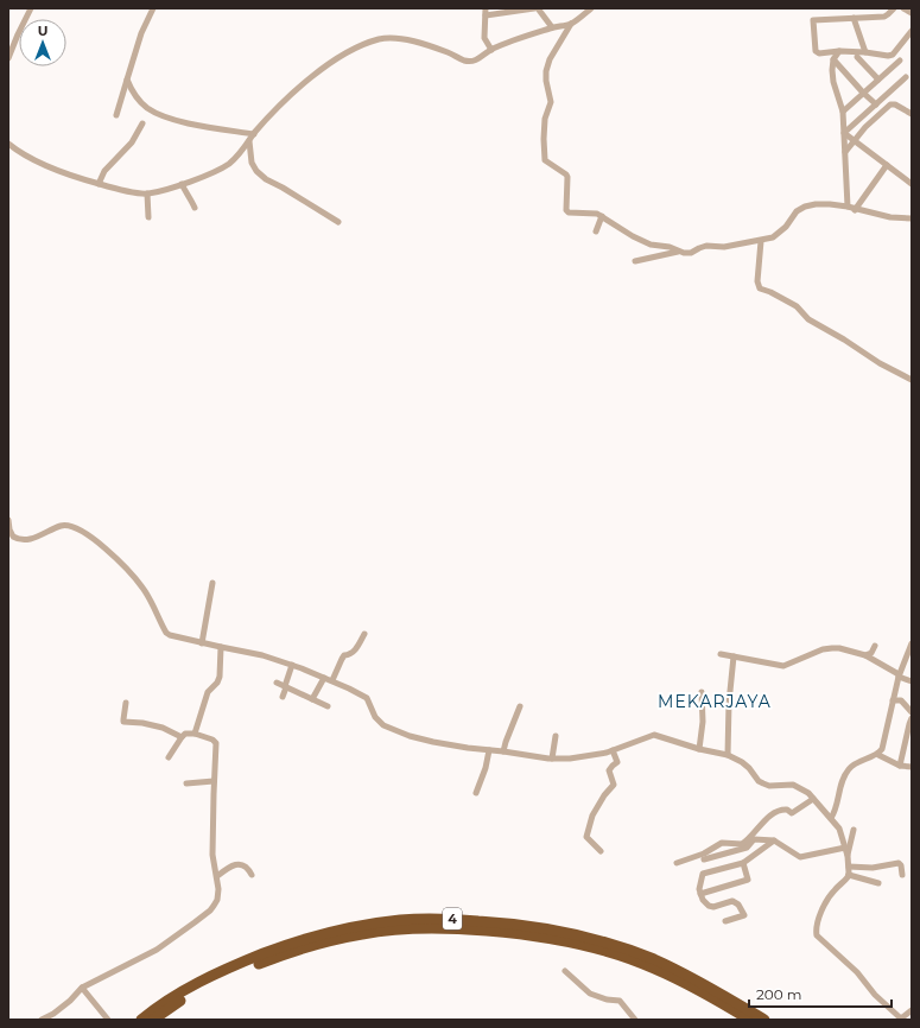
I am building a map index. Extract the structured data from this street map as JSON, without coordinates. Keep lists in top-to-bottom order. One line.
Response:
{"streets":{"highway":["4"]},"districts":["MEKARJAYA"],"scale_bar":"200 m","north":"top"}
